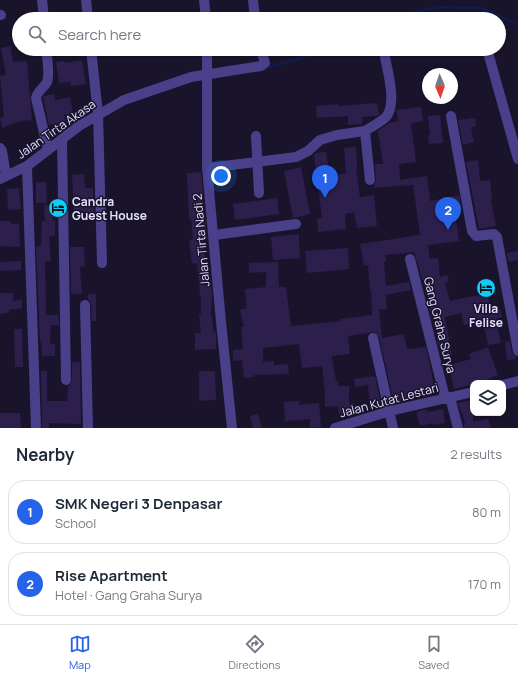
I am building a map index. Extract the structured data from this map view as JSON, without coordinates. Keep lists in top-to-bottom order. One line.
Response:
{"streets":{"street":["Jalan Tirta Akasa","Jalan Tirta Nadi 2","Gang Graha Surya","Jalan Kutat Lestari"]},"crossings":[["Jalan Tirta Akasa","Jalan Tirta Nadi 2"],["Gang Graha Surya","Jalan Kutat Lestari"]],"places":{"hotel":["Candra Guest House","Villa Felise"]},"north":"bottom","page":{"search":"Search here","pins":["1","2"],"heading":["Nearby","2 results"],"list":[{"mark":"1","name":"SMK Negeri 3 Denpasar","note":"School","value":"80 m"},{"mark":"2","name":"Rise Apartment","note":"Hotel · Gang Graha Surya","value":"170 m"}],"nav":["Map","Directions","Saved"]}}
